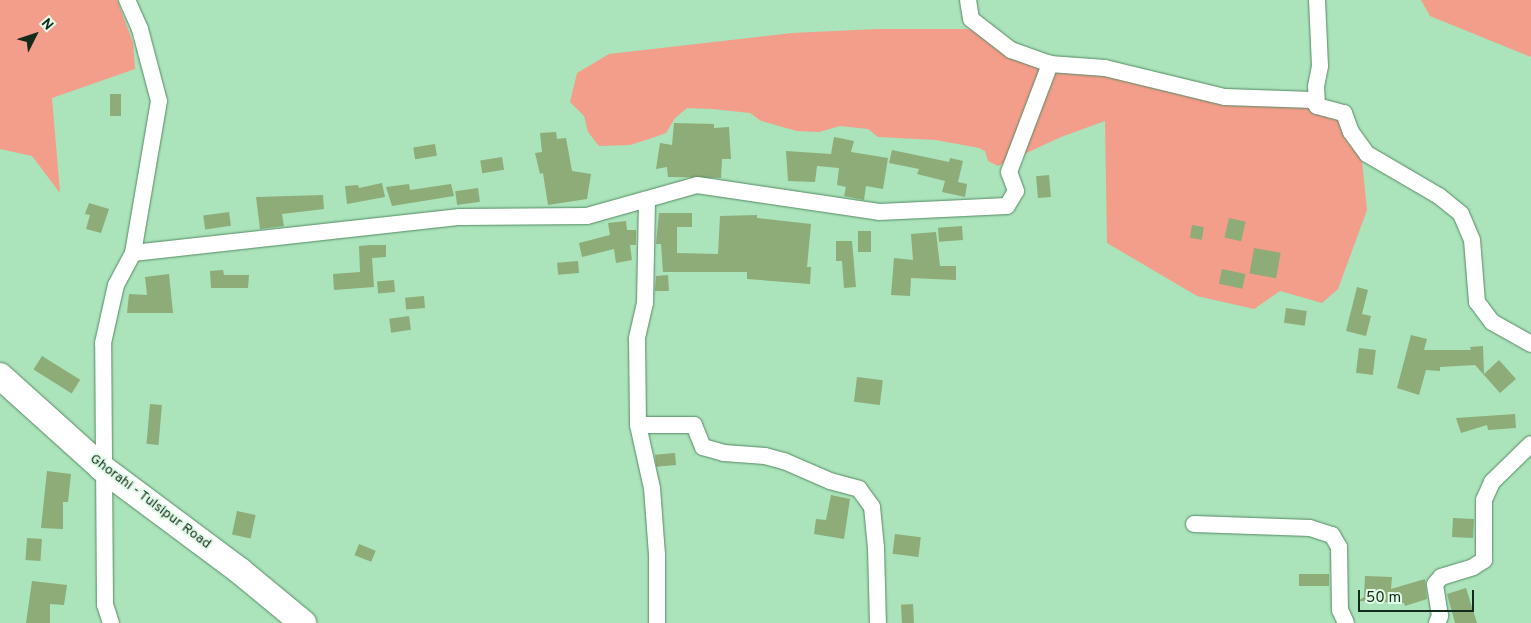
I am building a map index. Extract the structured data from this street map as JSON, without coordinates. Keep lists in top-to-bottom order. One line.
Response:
{"streets":{"main road":["Ghorahi - Tulsipur Road"]},"scale_bar":"50 m","north":"top right"}
